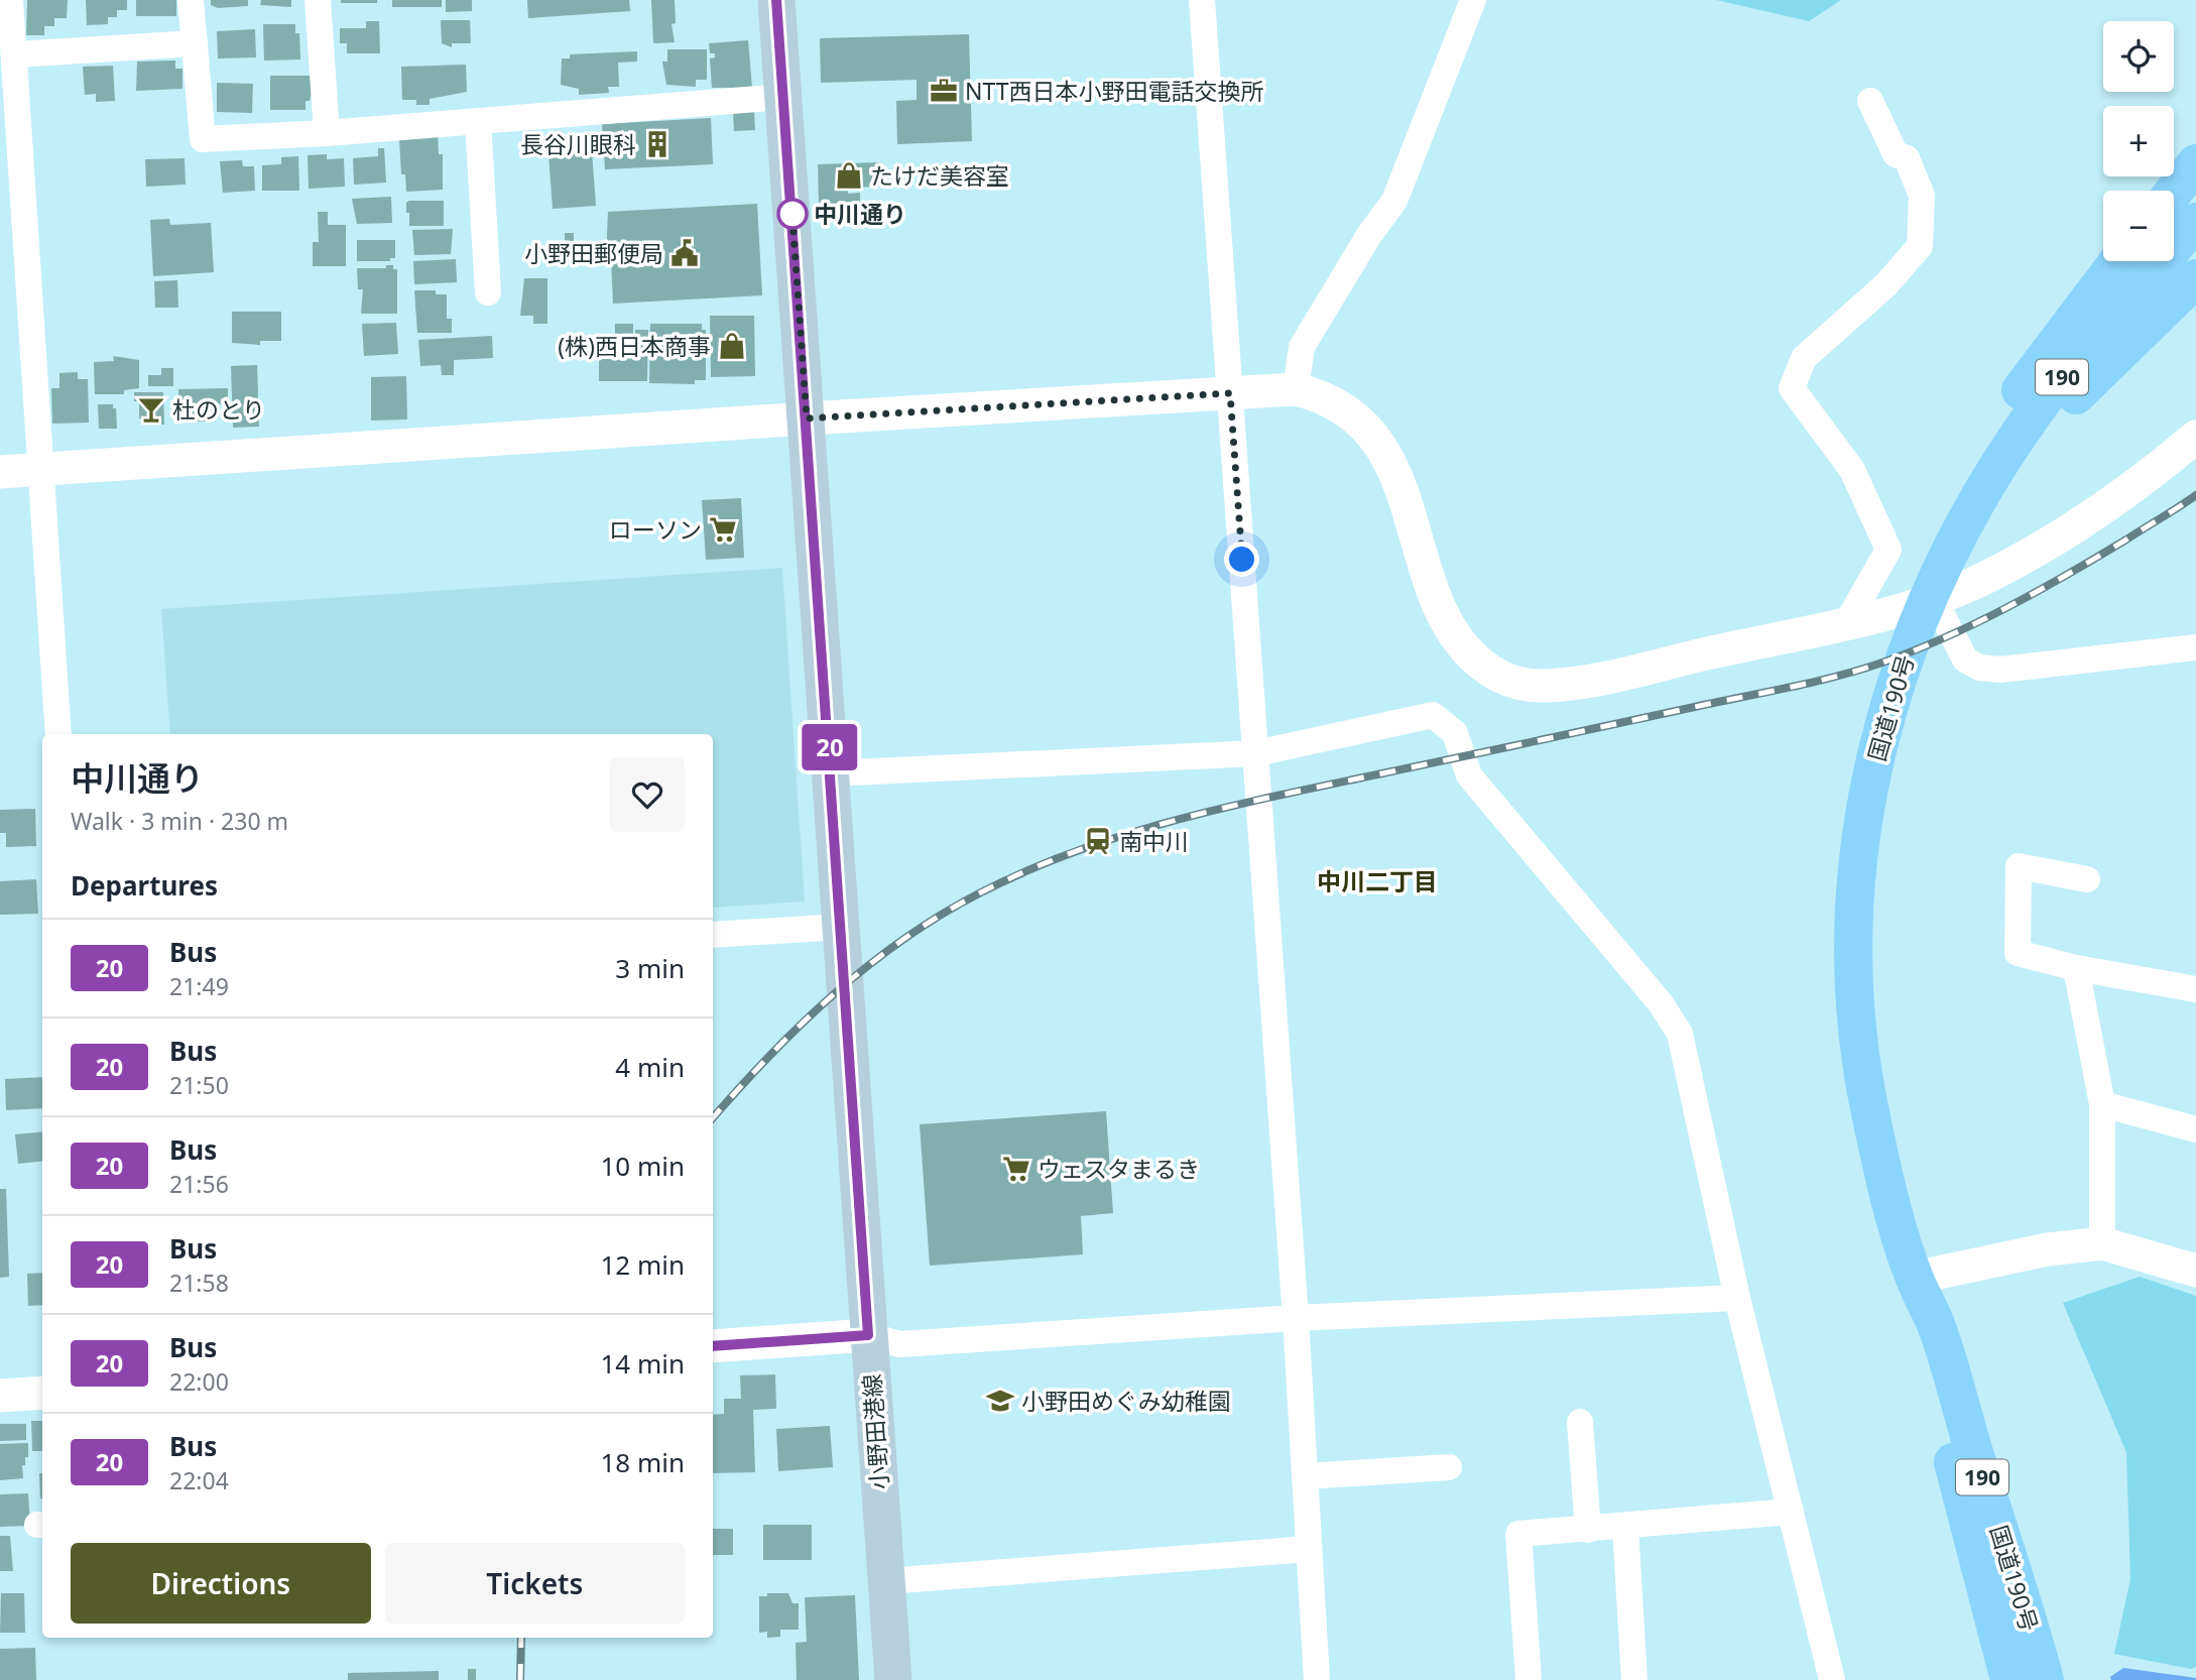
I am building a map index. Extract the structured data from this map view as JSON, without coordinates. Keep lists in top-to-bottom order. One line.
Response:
{"streets":{"highway":["190","国道190号"],"main road":["小野田港線"]},"districts":["中川二丁目"],"places":{"office":["NTT西日本小野田電話交換所"],"building":["長谷川眼科"],"shop":["たけだ美容室","(株)西日本商事"],"other":["中川通り"],"public building":["小野田郵便局"],"bar":["杜のとり"],"supermarket":["ローソン","ウェスタまるき"],"station":["南中川"],"school or university":["小野田めぐみ幼稚園"]},"lines":["bus line 20"],"page":{"on_map":"20","map_buttons":["+","−"],"heading":[["中川通り","Walk · 3 min · 230 m"],"Departures"],"list":[{"mark":"20","name":"Bus","note":"21:49","value":"3 min"},{"mark":"20","name":"Bus","note":"21:50","value":"4 min"},{"mark":"20","name":"Bus","note":"21:56","value":"10 min"},{"mark":"20","name":"Bus","note":"21:58","value":"12 min"},{"mark":"20","name":"Bus","note":"22:00","value":"14 min"},{"mark":"20","name":"Bus","note":"22:04","value":"18 min"}],"buttons":["Directions","Tickets"]}}
